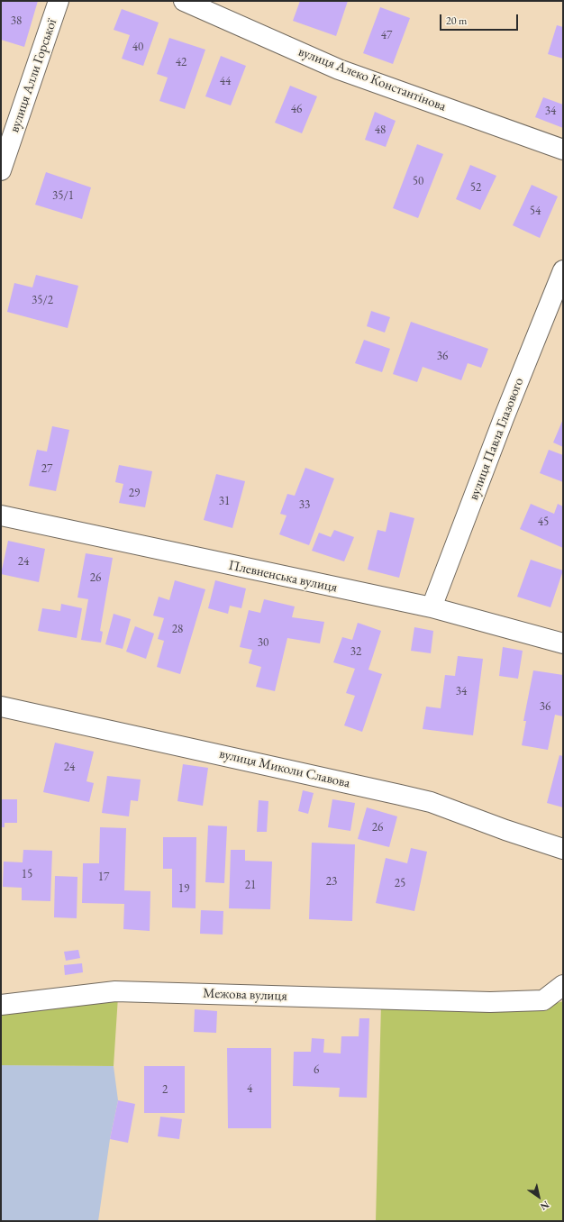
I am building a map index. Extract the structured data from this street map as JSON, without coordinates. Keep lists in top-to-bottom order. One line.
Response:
{"streets":{"street":["вулиця Алли Горської","вулиця Алеко Константінова","вулиця Павла Глазового","Плевненська вулиця","вулиця Миколи Славова","Межова вулиця"]},"crossings":[["вулиця Павла Глазового","Плевненська вулиця"]],"house_numbers":["38","47","40","42","44","46","34","48","50","52","35/1","54","35/2","36","27","29","31","33","45","24","26","28","30","32","34","36","24","26","15","17","23","25","21","19","6","4","2"],"scale_bar":"20 m","north":"bottom right"}
